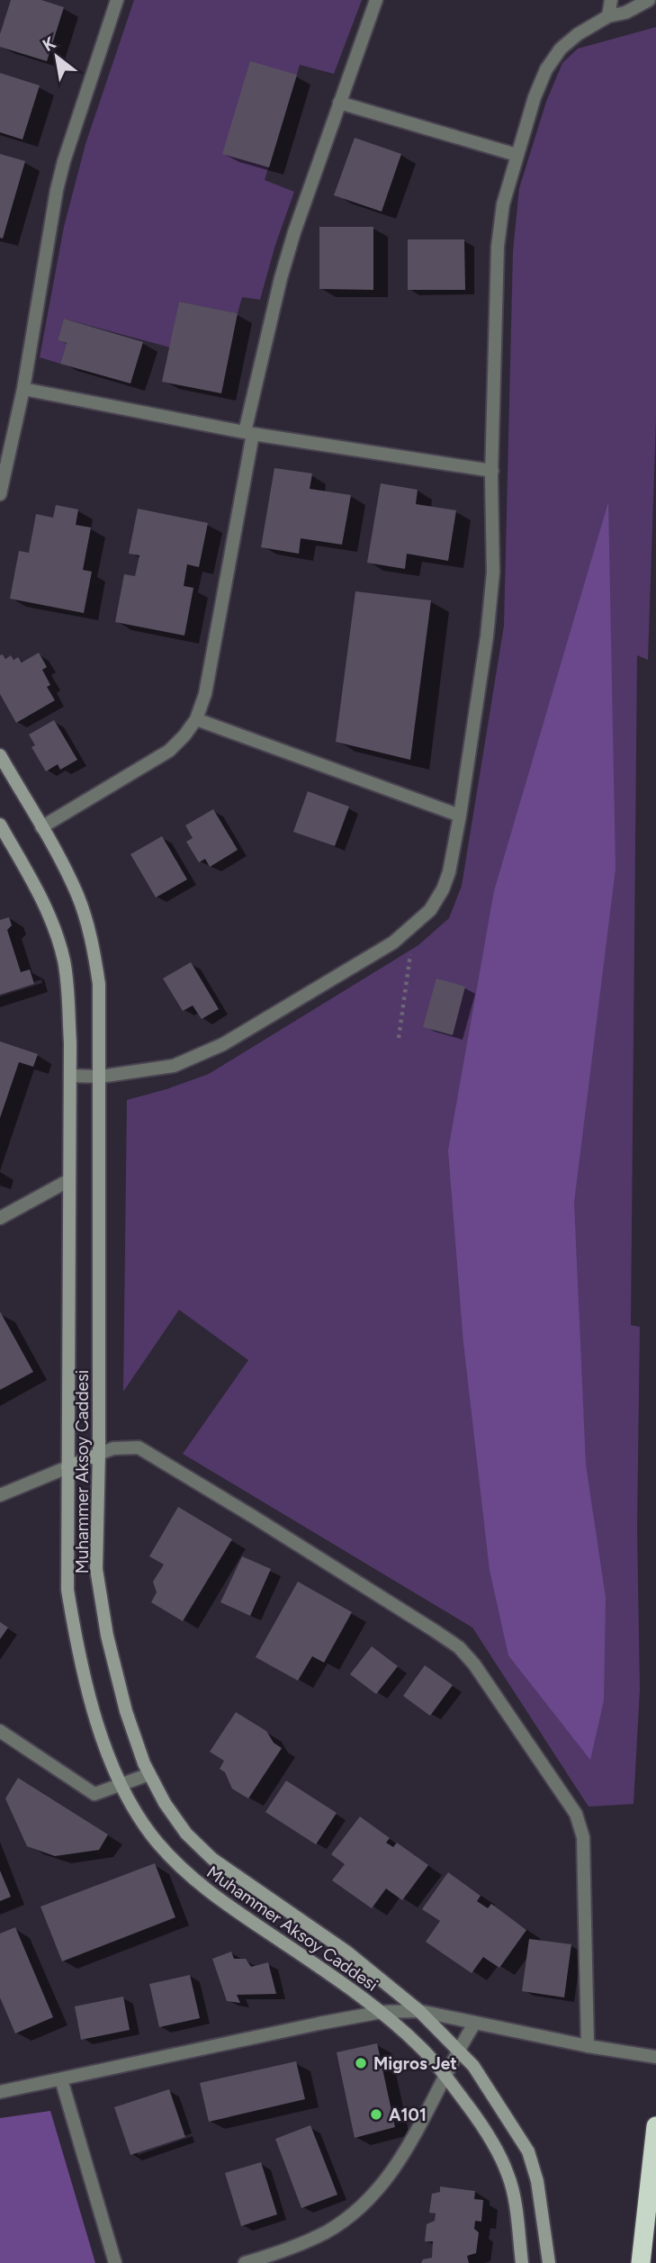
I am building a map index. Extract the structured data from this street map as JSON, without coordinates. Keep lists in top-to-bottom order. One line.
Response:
{"streets":{"main road":["Muhammer Aksoy Caddesi"]},"places":["Migros Jet","A101"],"north":"top left"}
